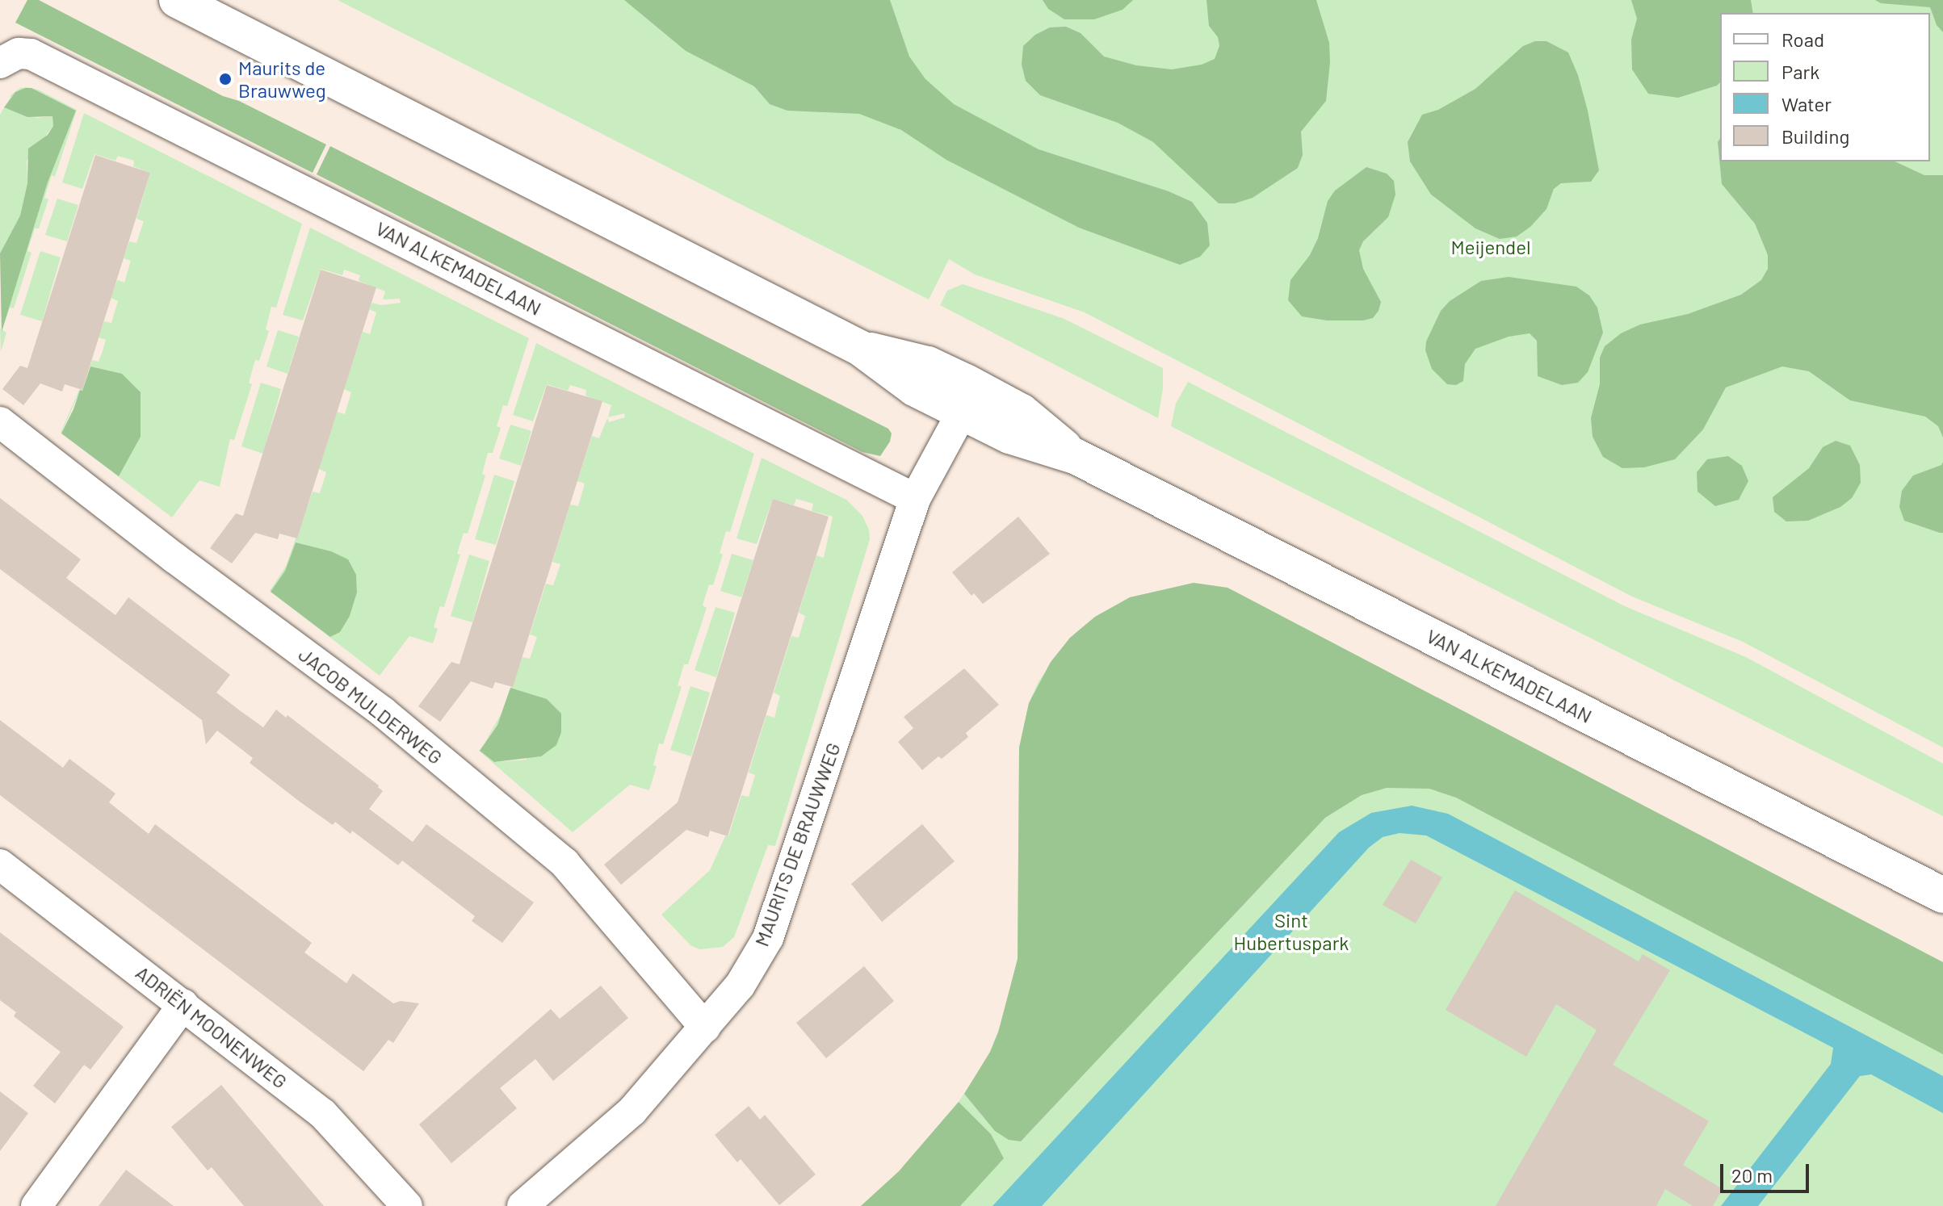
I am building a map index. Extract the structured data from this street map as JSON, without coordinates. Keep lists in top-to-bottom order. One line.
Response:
{"streets":{"main road":["VAN ALKEMADELAAN"],"street":["JACOB MULDERWEG","MAURITS DE BRAUWWEG","ADRIËN MOONENWEG"]},"crossings":[["VAN ALKEMADELAAN","MAURITS DE BRAUWWEG"],["JACOB MULDERWEG","MAURITS DE BRAUWWEG"]],"parks":["Meijendel","Sint Hubertuspark"],"places":["Maurits de Brauwweg"],"legend":["Road","Park","Water","Building"],"scale_bar":"20 m"}
